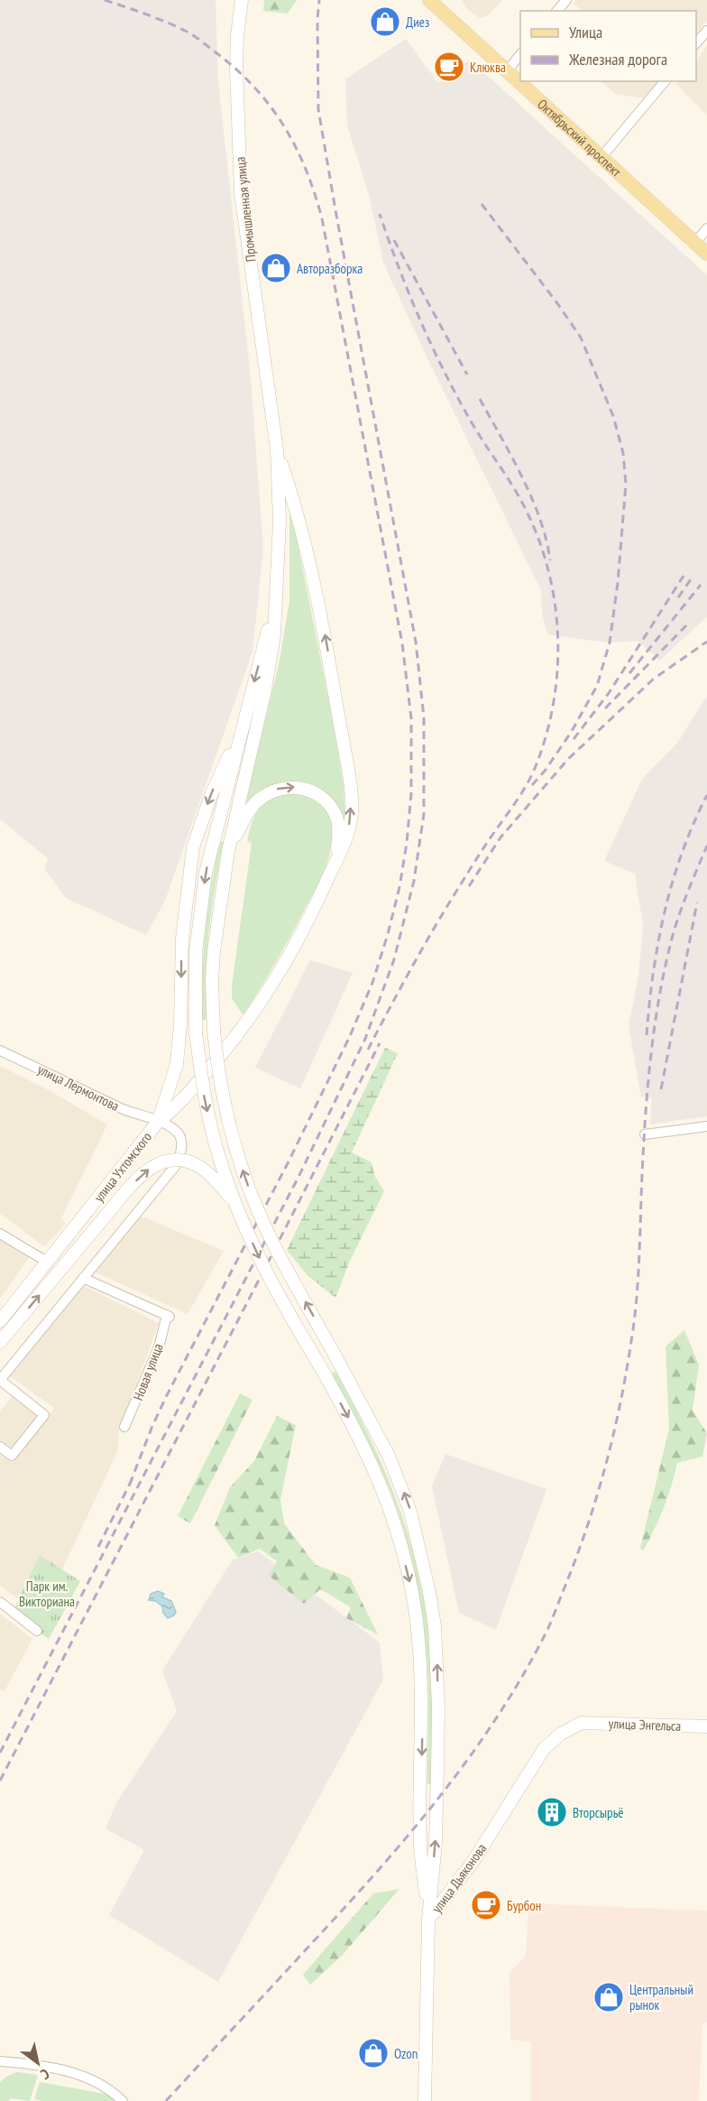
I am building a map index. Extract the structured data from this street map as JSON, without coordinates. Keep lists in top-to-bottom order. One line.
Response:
{"streets":{"main road":["Октябрьский проспект","Промышленная улица","улица Ухтомского","улица Энгельса","улица Дьяконова"],"street":["улица Лермонтова","Новая улица"]},"crossings":[["улица Лермонтова","улица Ухтомского"],["улица Лермонтова","Новая улица"],["улица Энгельса","улица Дьяконова"]],"parks":["Парк им. Викториана"],"places":{"shop":["Диез","Авторазборка","Центральный рынок","Ozon"],"cafe":["Клюква","Бурбон"],"building":["Вторсырьё"]},"legend":["Улица","Железная дорога"],"north":"bottom right"}
